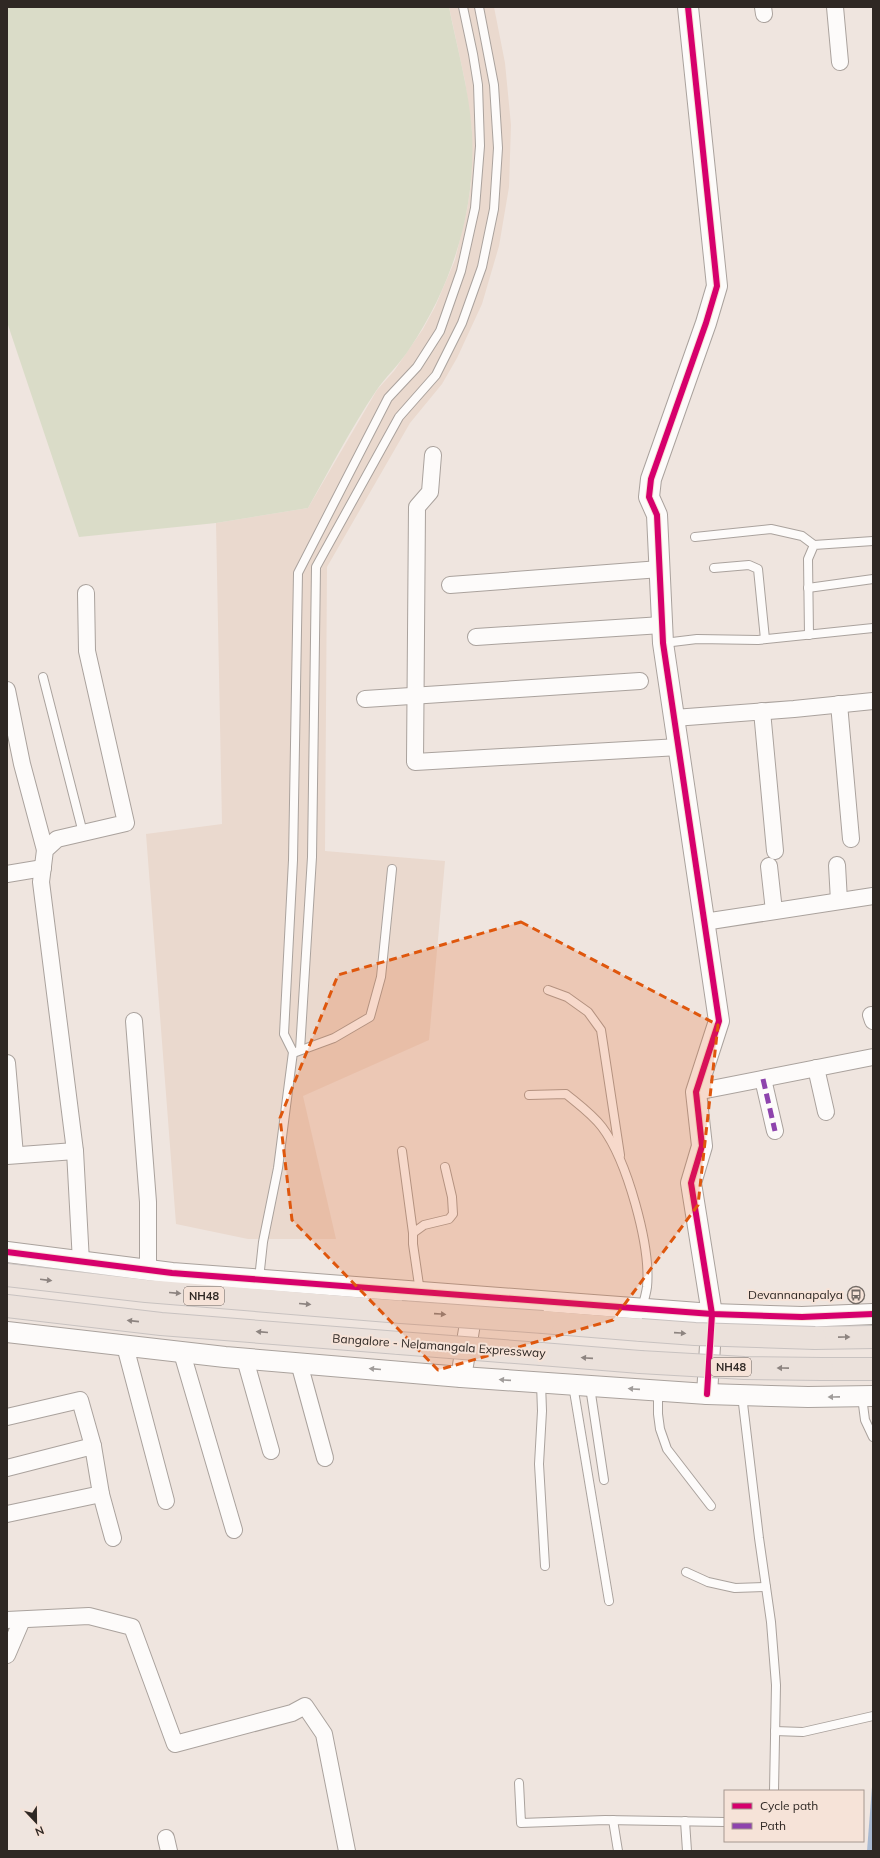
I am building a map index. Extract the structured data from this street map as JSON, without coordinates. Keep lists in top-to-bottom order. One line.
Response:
{"streets":{"highway":["NH48","Bangalore - Nelamangala Expressway"]},"places":{"bus stop":["Devannanapalya"]},"legend":["Cycle path","Path"],"north":"bottom"}
